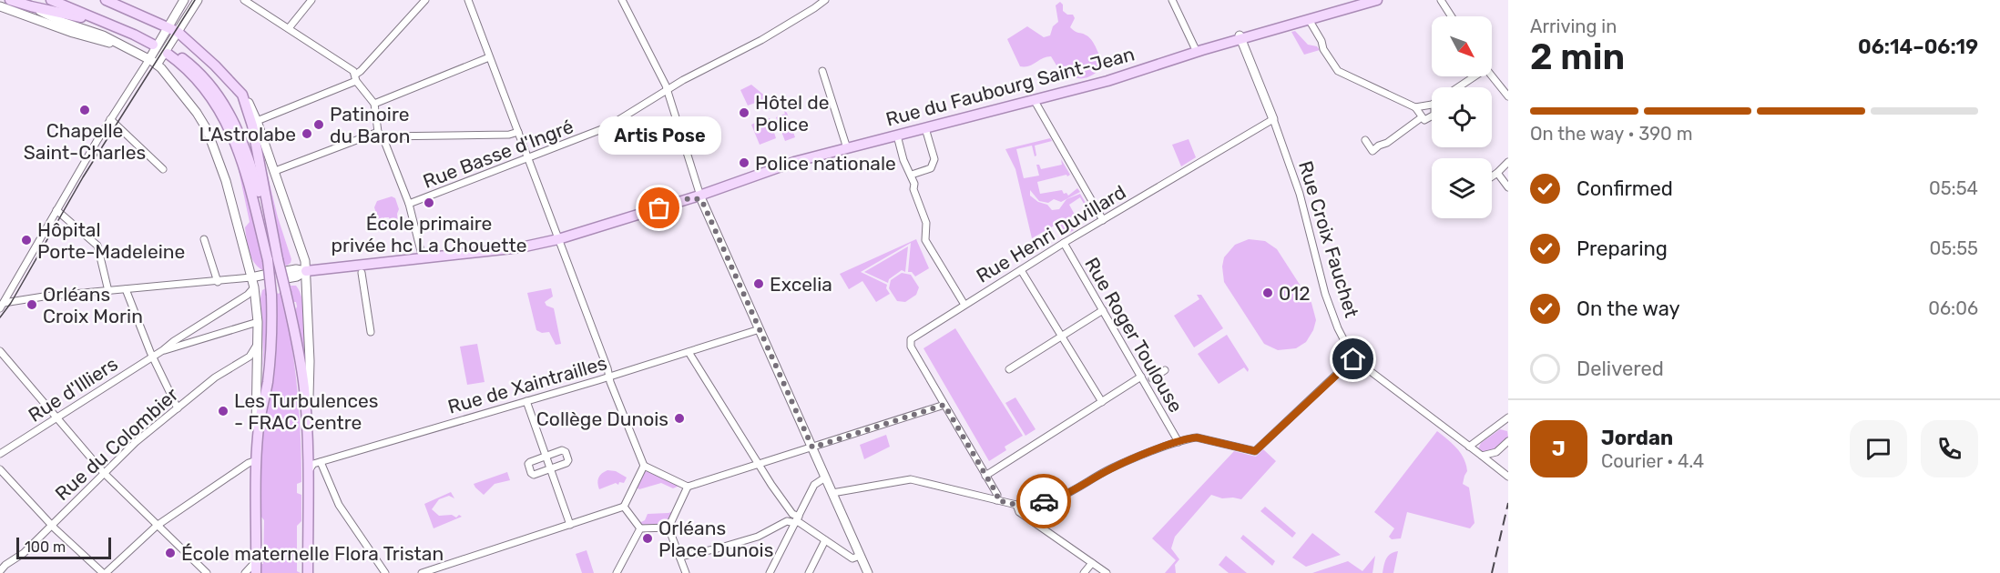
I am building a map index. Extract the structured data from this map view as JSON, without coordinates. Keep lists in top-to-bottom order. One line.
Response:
{"streets":{"main road":["Rue du Faubourg Saint-Jean","Rue Croix Fauchet"],"street":["Rue Basse d'Ingré","Rue Henri Duvillard","Rue Roger Toulouse","Rue de Xaintrailles","Rue d'Illiers","Rue du Colombier"]},"crossings":[["Rue du Faubourg Saint-Jean","Rue Croix Fauchet"],["Rue Henri Duvillard","Rue Croix Fauchet"],["Rue Henri Duvillard","Rue Roger Toulouse"]],"places":["Chapelle Saint-Charles","Hôtel de Police","Patinoire du Baron","L'Astrolabe","Police nationale","École primaire privée hc La Chouette","Artis Pose","Hôpital Porte-Madeleine","Excelia","012","Orléans Croix Morin","Les Turbulences - FRAC Centre","Collège Dunois","Orléans Place Dunois","École maternelle Flora Tristan"],"scale_bar":"100 m","north":"bottom right","page":{"heading":["2 min","Arriving in","06:14–06:19"],"panel":["Jordan","Courier · 4.4"],"bar":"On the way · 390 m","bubble":"Artis Pose","list":[["Confirmed","05:54"],["Preparing","05:55"],["On the way","06:06"],"Delivered"],"round":"J","scale":"100 m"}}
